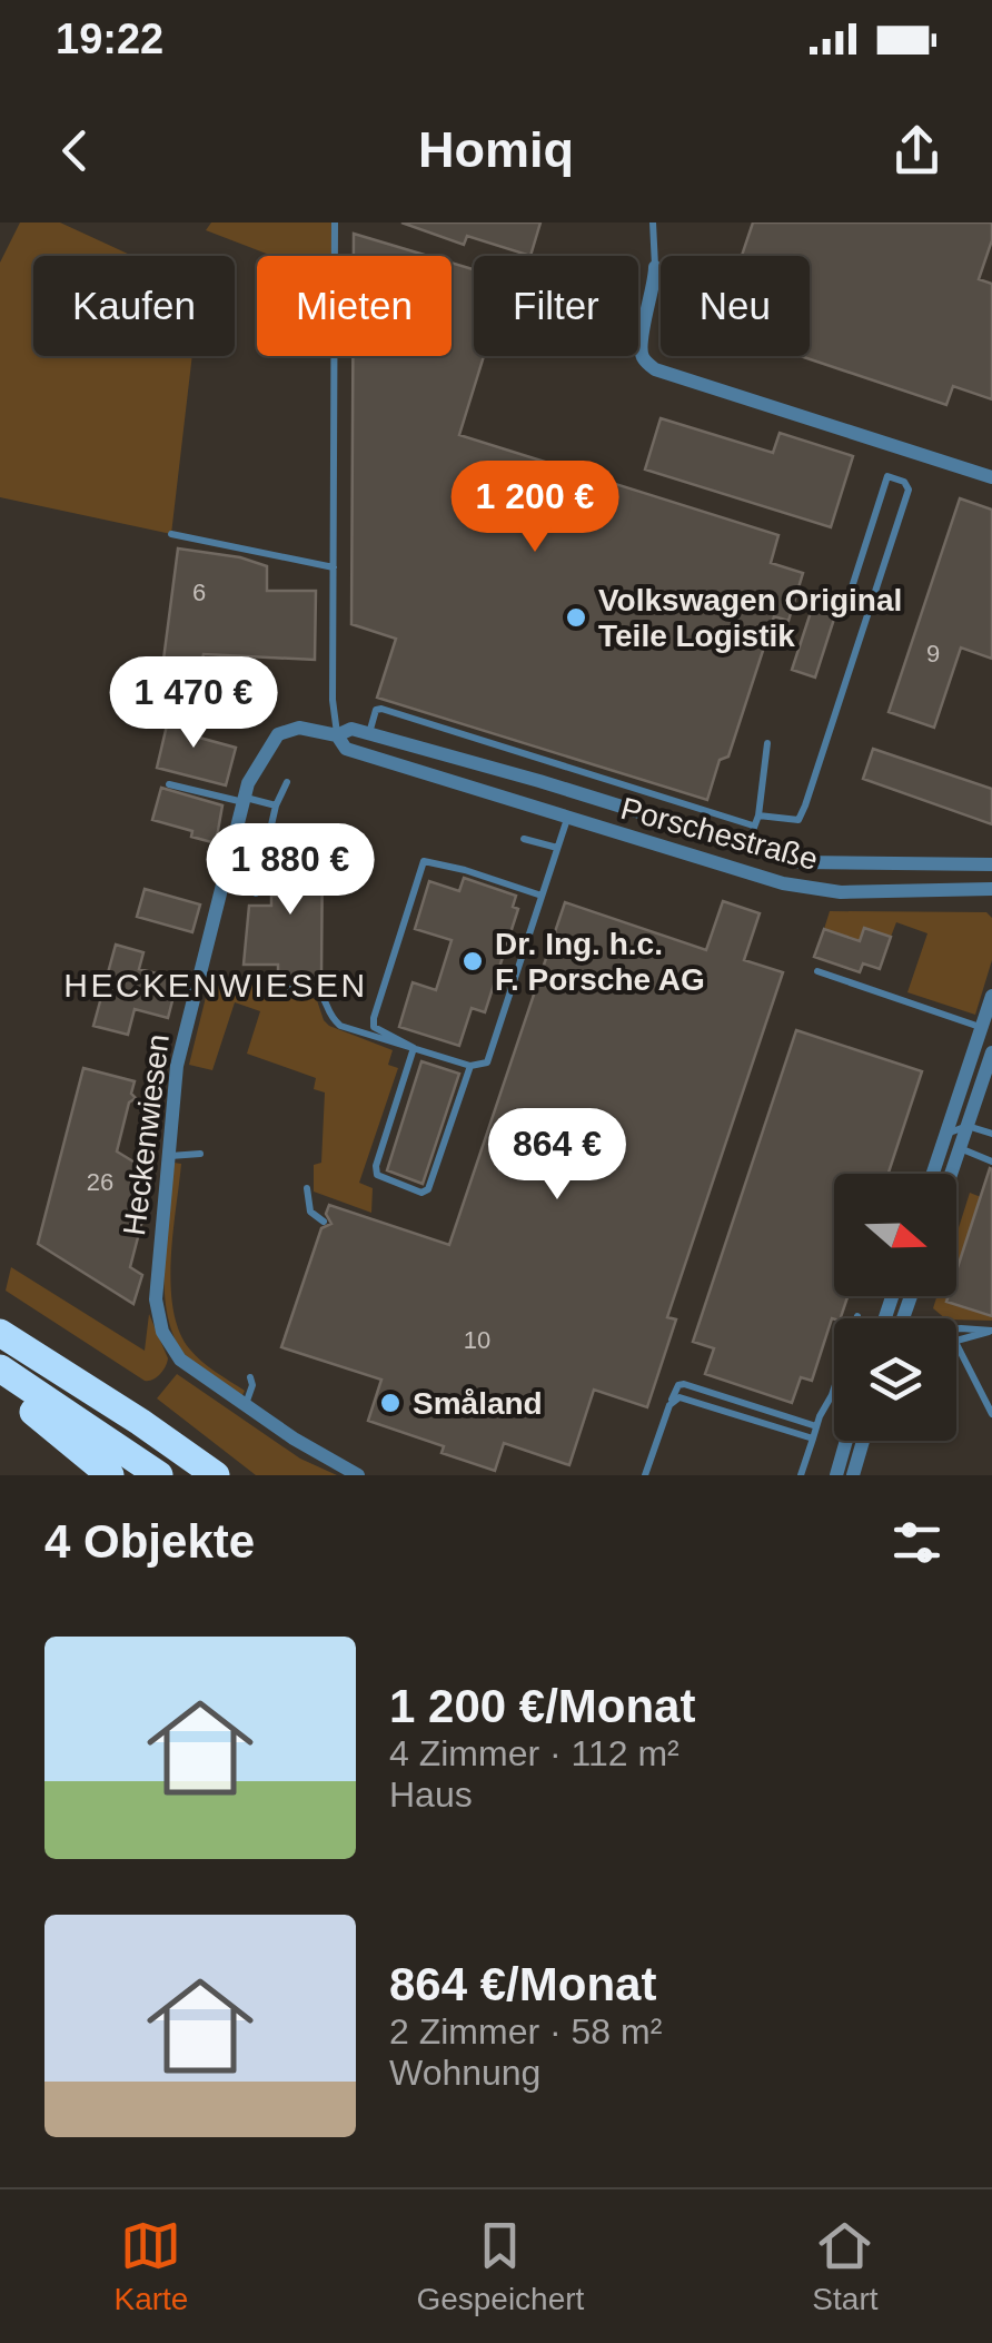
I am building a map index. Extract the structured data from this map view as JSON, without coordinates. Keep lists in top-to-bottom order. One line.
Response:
{"streets":{"street":["Porschestraße","Heckenwiesen"]},"crossings":[["Porschestraße","Heckenwiesen"]],"districts":["HECKENWIESEN"],"places":["Volkswagen Original Teile Logistik","Dr. Ing. h.c. F. Porsche AG","Småland"],"house_numbers":["6","9","26","10"],"north":"right","page":{"status":"19:22","header":"Homiq","chip":["Kaufen","Mieten","Filter","Neu"],"price":["1 200 €","1 470 €","1 880 €","864 €"],"heading":"4 Objekte","list":[{"name":"1 200 €/Monat","note":"4 Zimmer · 112 m² · Haus"},{"name":"864 €/Monat","note":"2 Zimmer · 58 m² · Wohnung"}],"tabs":["Karte","Gespeichert","Start"]}}
